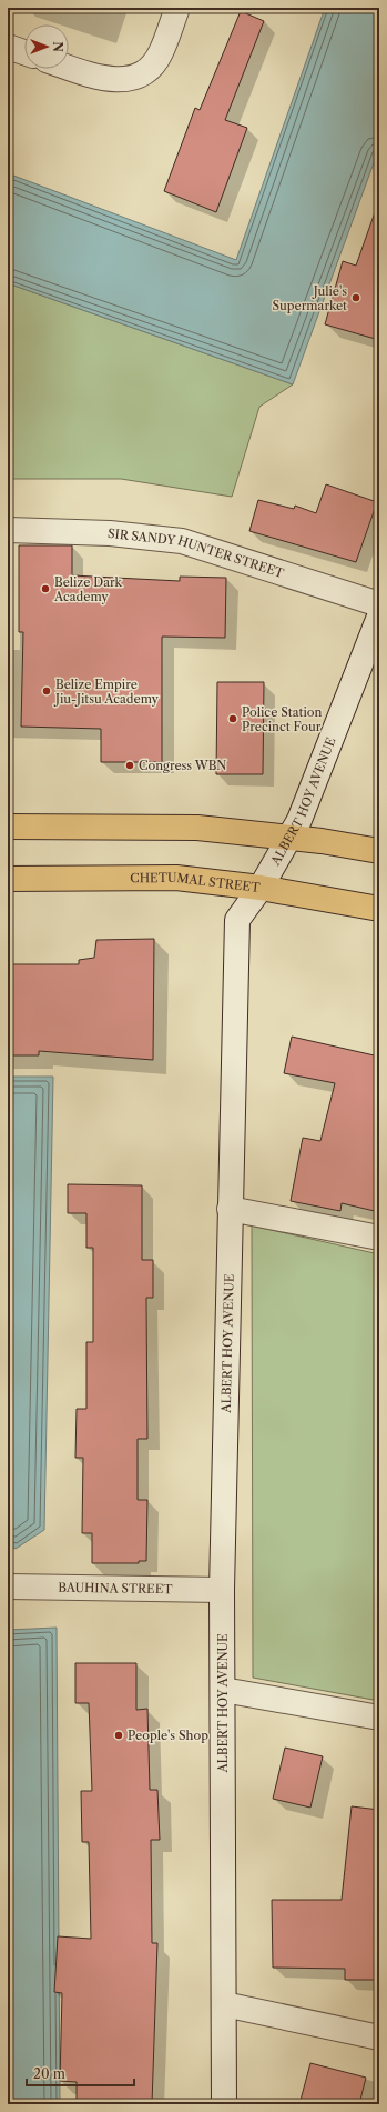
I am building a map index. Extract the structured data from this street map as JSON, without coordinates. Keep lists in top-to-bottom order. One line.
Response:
{"streets":{"highway":["CHETUMAL STREET"],"street":["SIR SANDY HUNTER STREET","ALBERT HOY AVENUE","BAUHINA STREET"]},"crossings":[["ALBERT HOY AVENUE","CHETUMAL STREET"],["ALBERT HOY AVENUE","BAUHINA STREET"]],"places":["Julie's Supermarket","Belize Dark Academy","Belize Empire Jiu-Jitsu Academy","Police Station Precinct Four","Congress WBN","People's Shop"],"scale_bar":"20 m","north":"right"}
